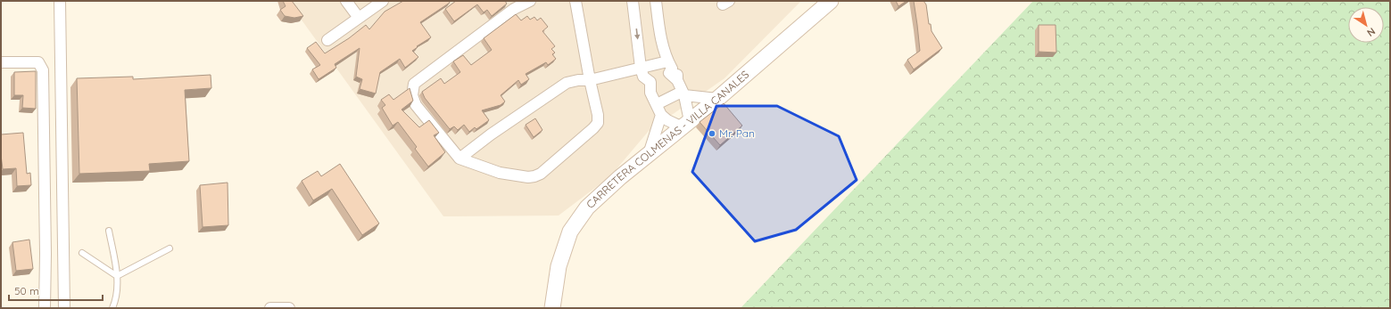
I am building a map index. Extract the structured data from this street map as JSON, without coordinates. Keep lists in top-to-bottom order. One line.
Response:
{"streets":{"street":["CARRETERA COLMENAS - VILLA CANALES"]},"places":["Mr. Pan"],"scale_bar":"50 m","north":"bottom right"}
